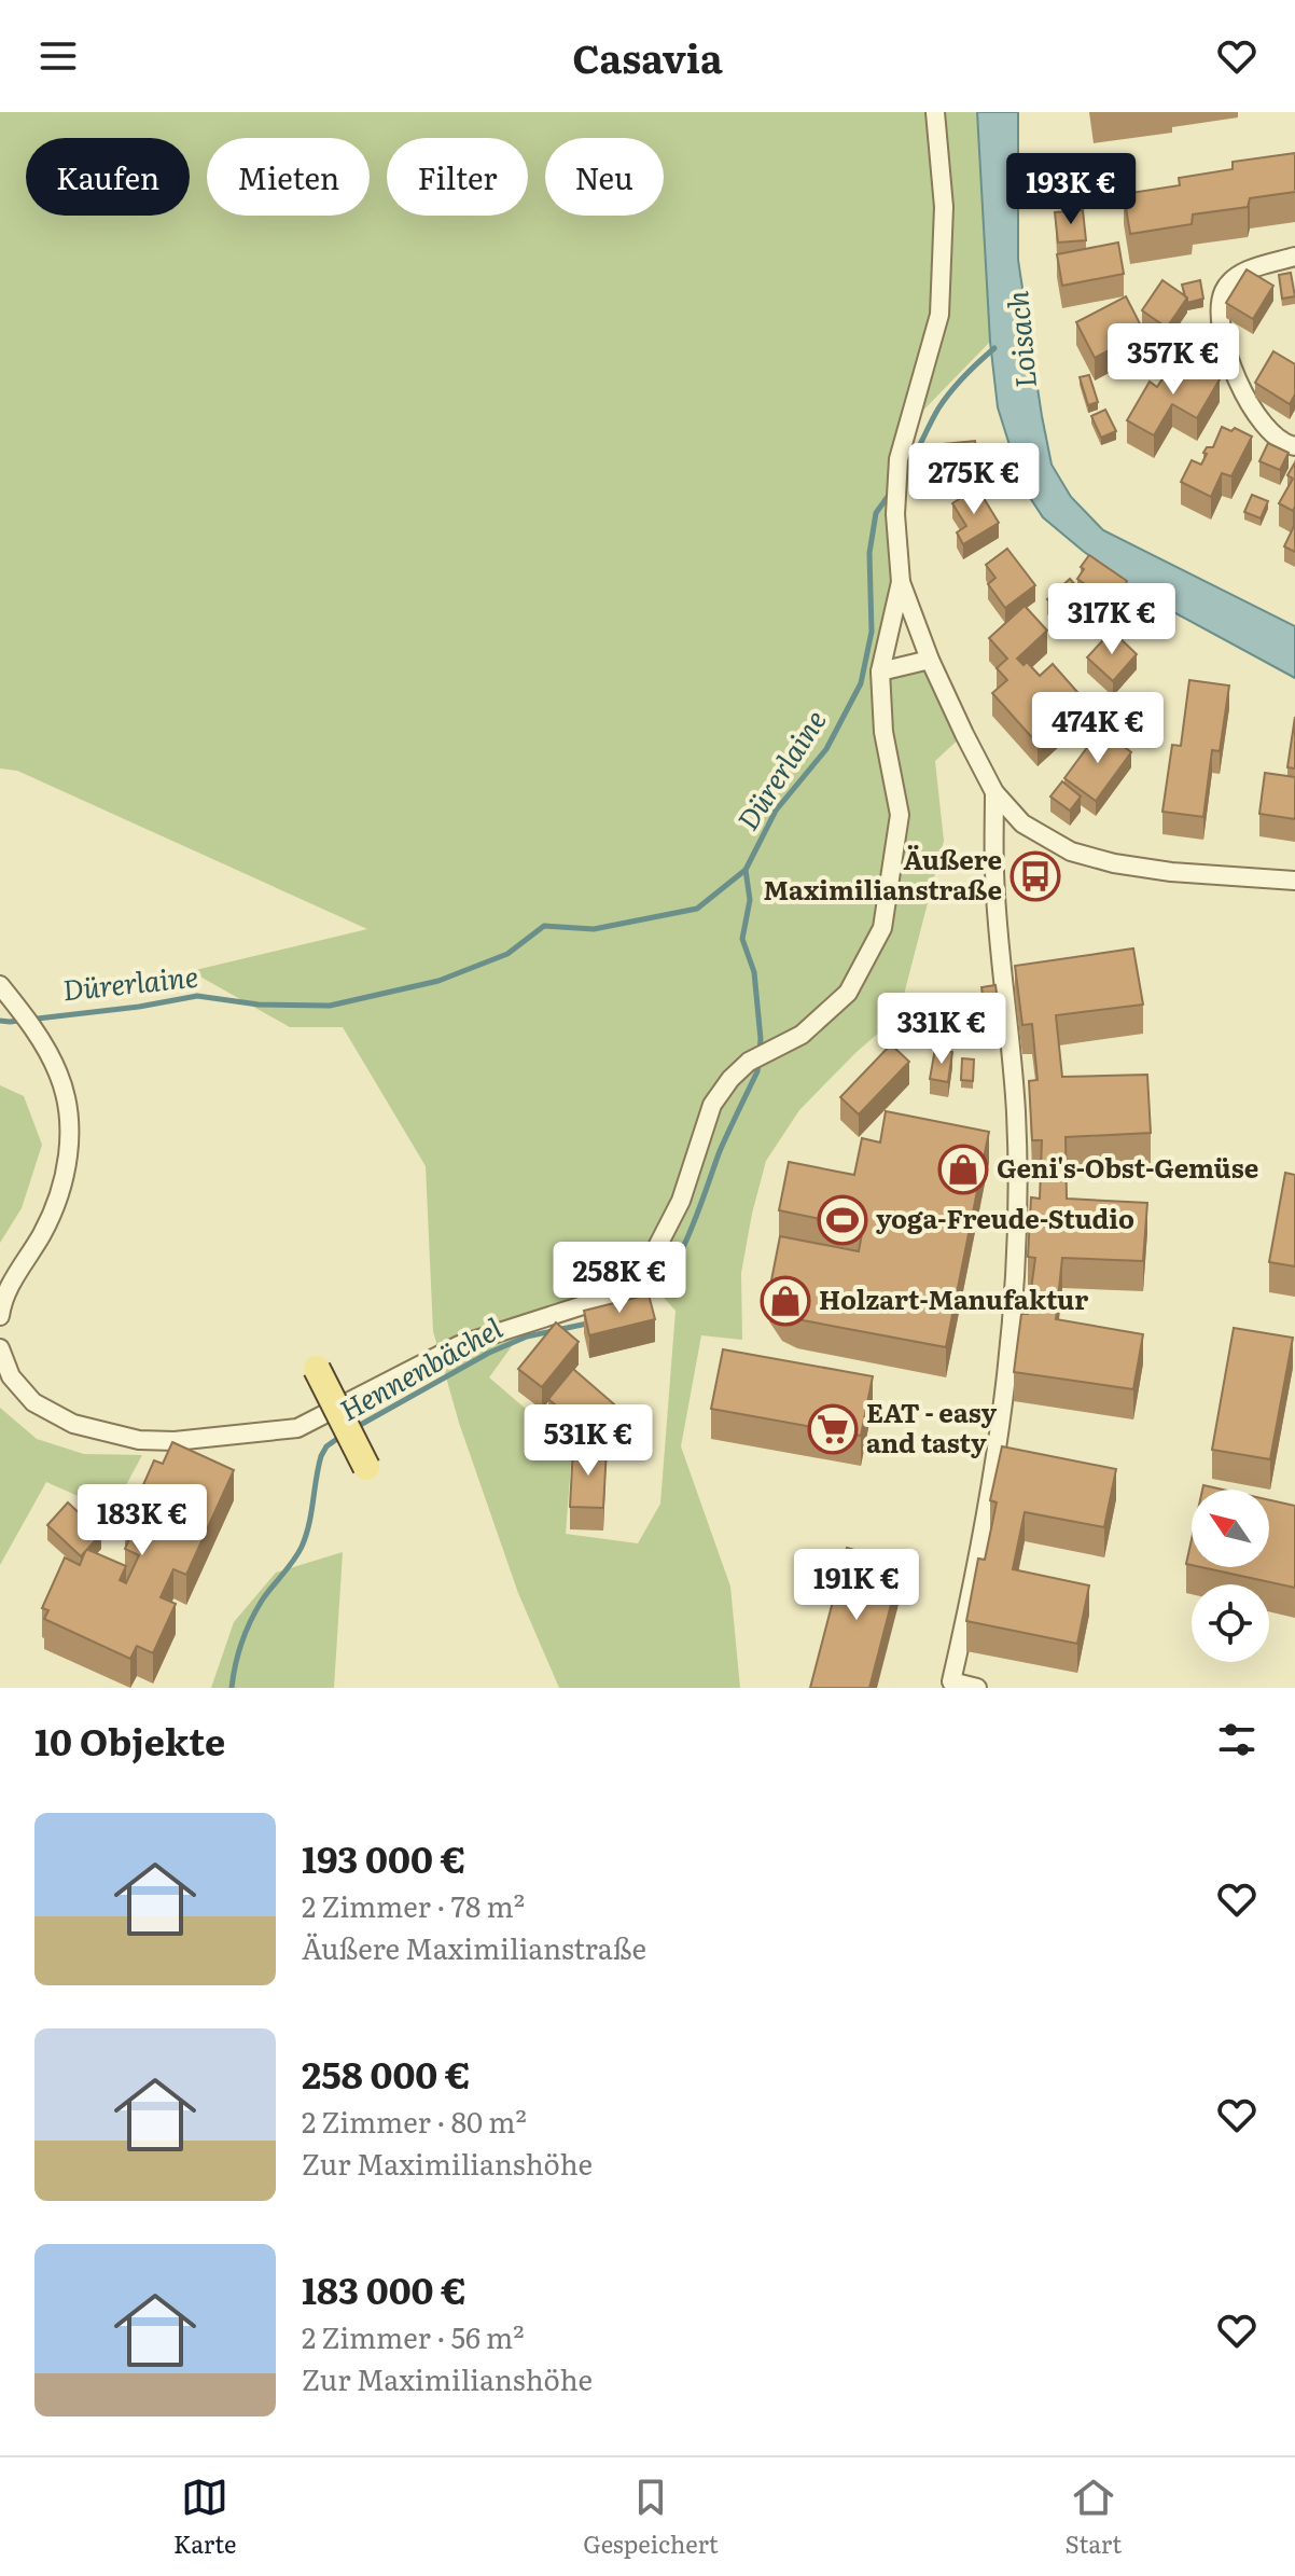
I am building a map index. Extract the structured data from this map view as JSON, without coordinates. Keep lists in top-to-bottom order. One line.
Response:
{"water":["Loisach","Dürerlaine","Hennenbächel"],"places":{"bus stop":["Äußere Maximilianstraße"],"shop":["Geni's-Obst-Gemüse","Holzart-Manufaktur"],"sports":["yoga-Freude-Studio"],"supermarket":["EAT - easy and tasty"]},"north":"top left","page":{"header":"Casavia","chip":["Kaufen","Mieten","Filter","Neu"],"price":["193K €","357K €","275K €","317K €","474K €","331K €","258K €","531K €","183K €","191K €"],"heading":"10 Objekte","list":[{"name":"193 000 €","note":"2 Zimmer · 78 m² · Äußere Maximilianstraße"},{"name":"258 000 €","note":"2 Zimmer · 80 m² · Zur Maximilianshöhe"},{"name":"183 000 €","note":"2 Zimmer · 56 m² · Zur Maximilianshöhe"}],"tabs":["Karte","Gespeichert","Start"]}}
